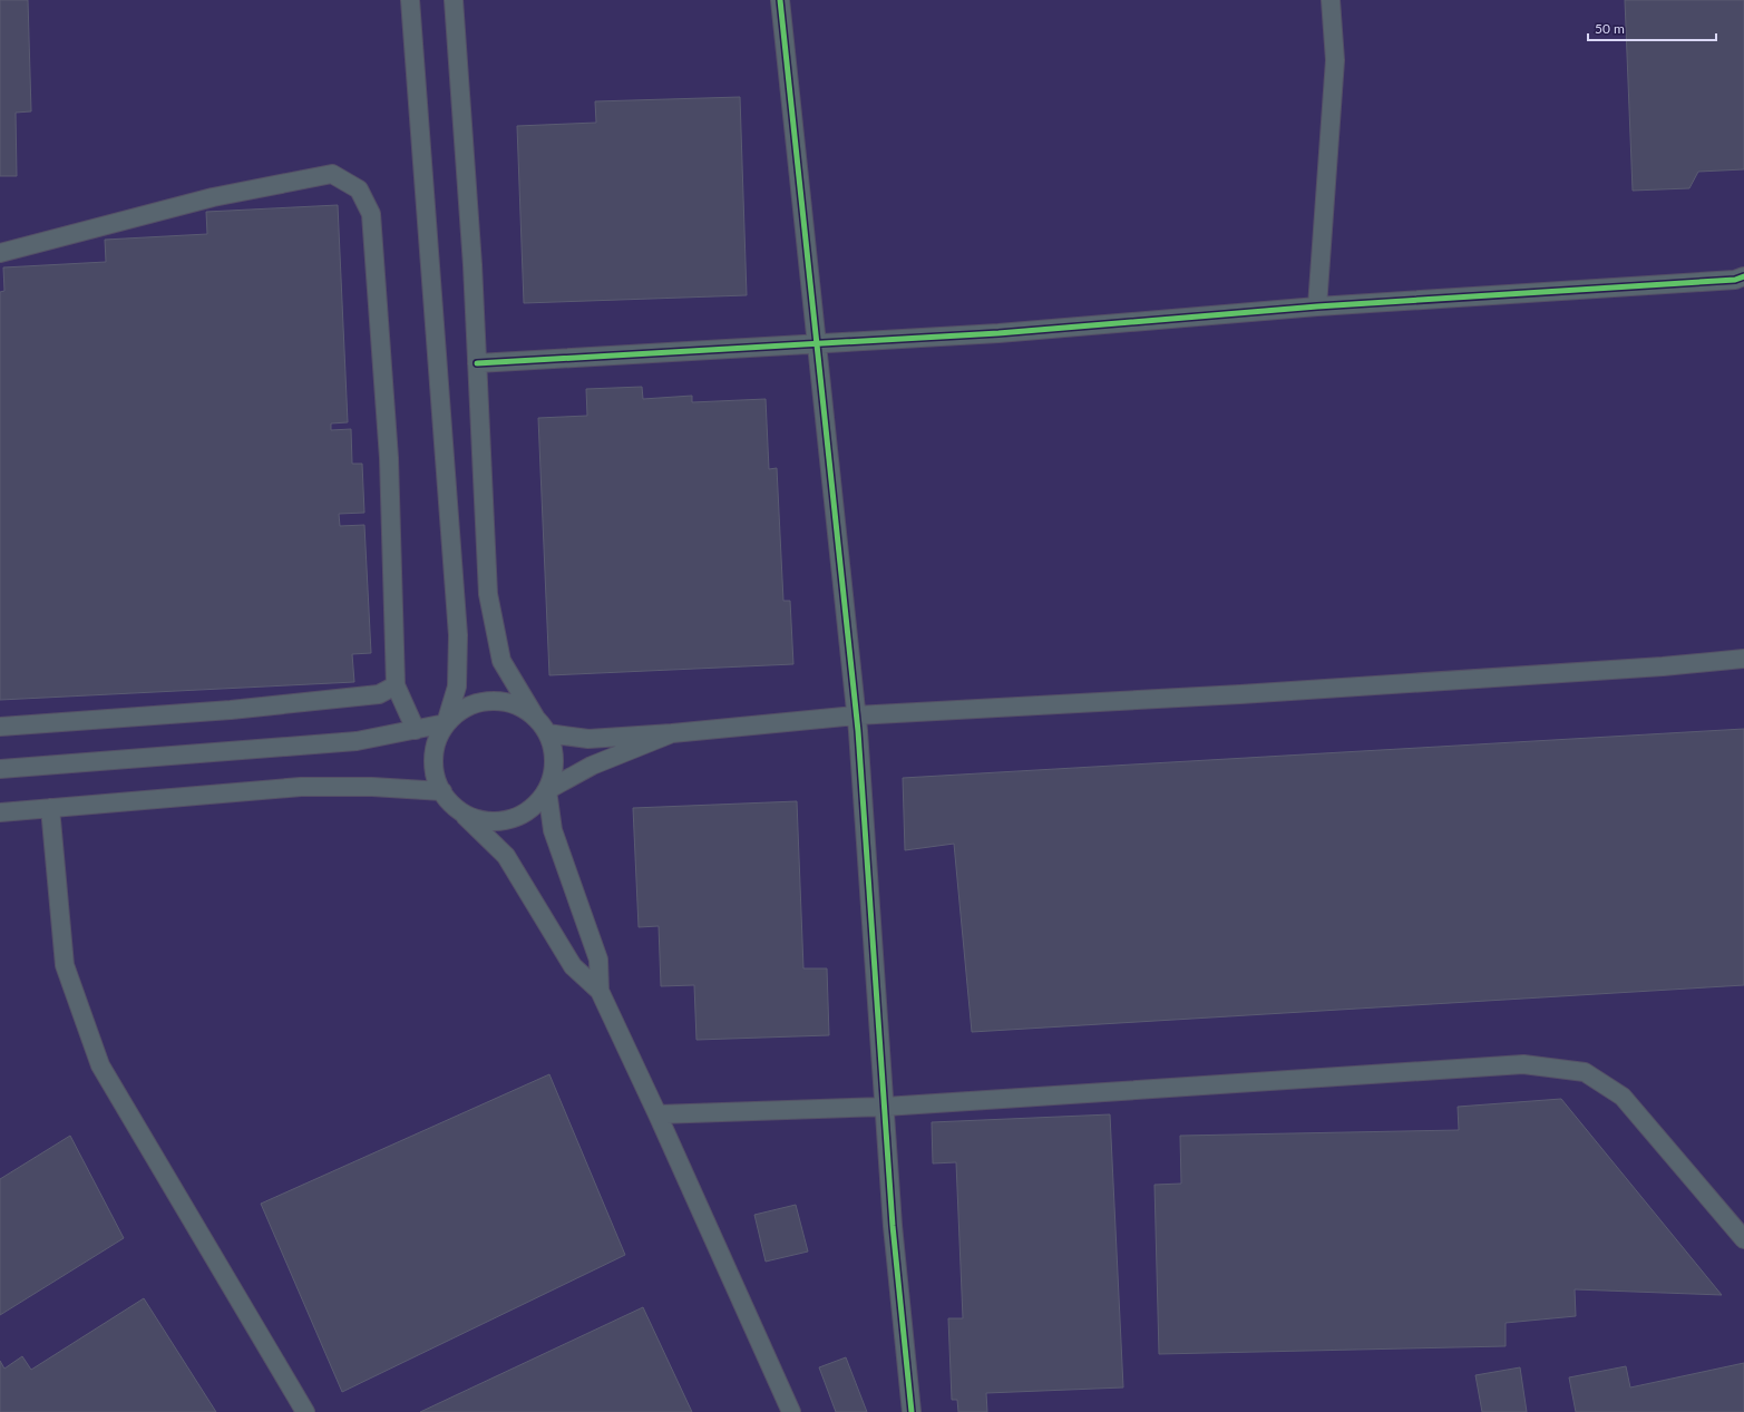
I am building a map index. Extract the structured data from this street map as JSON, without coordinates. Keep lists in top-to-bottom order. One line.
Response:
{"scale_bar":"50 m"}
